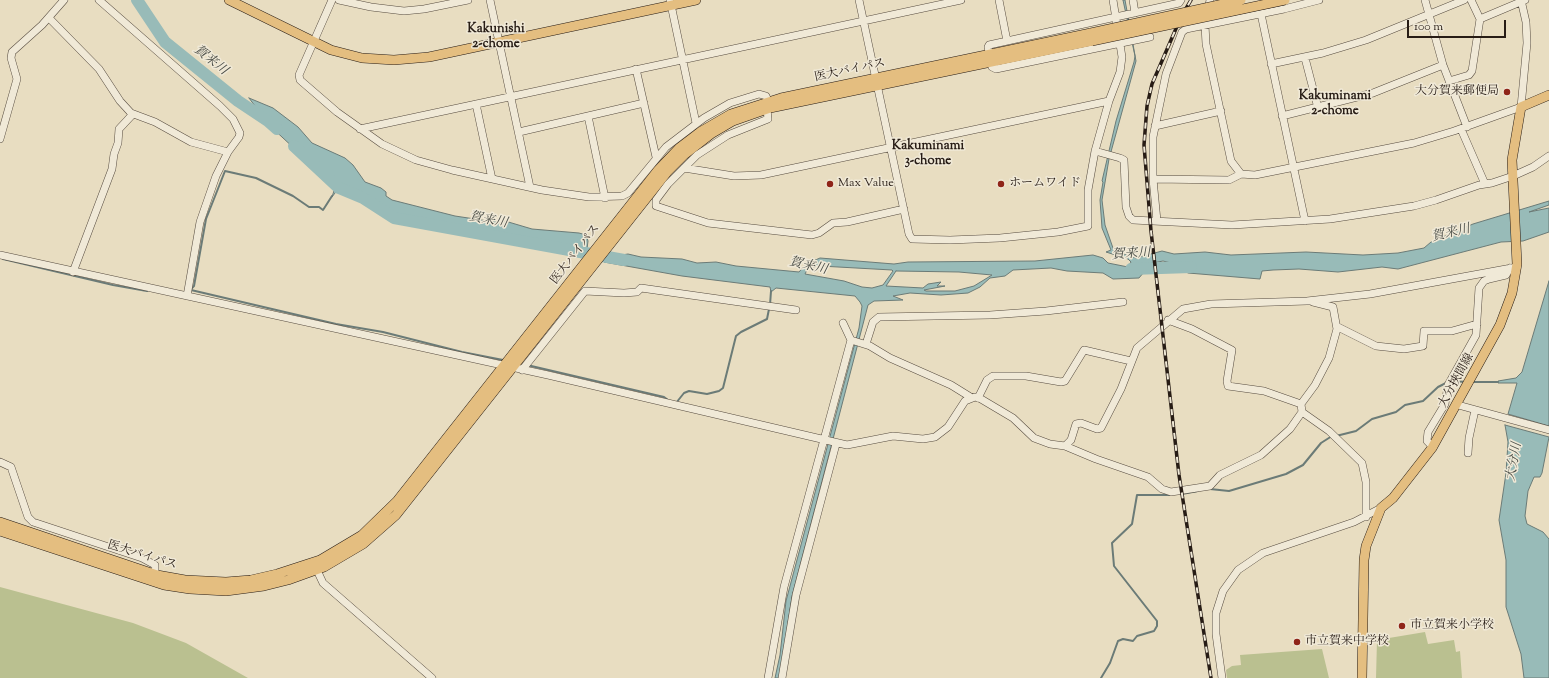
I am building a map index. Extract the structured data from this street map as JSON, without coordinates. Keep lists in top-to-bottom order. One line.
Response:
{"streets":{"main road":["医大バイパス","大分挾間線"]},"districts":["Kakunishi 2-chome","Kakuminami 2-chome","Kakuminami 3-chome"],"water":["賀来川","大分川"],"places":["大分賀来郵便局","Max Value","ホームワイド","市立賀来小学校","市立賀来中学校"],"scale_bar":"100 m"}
